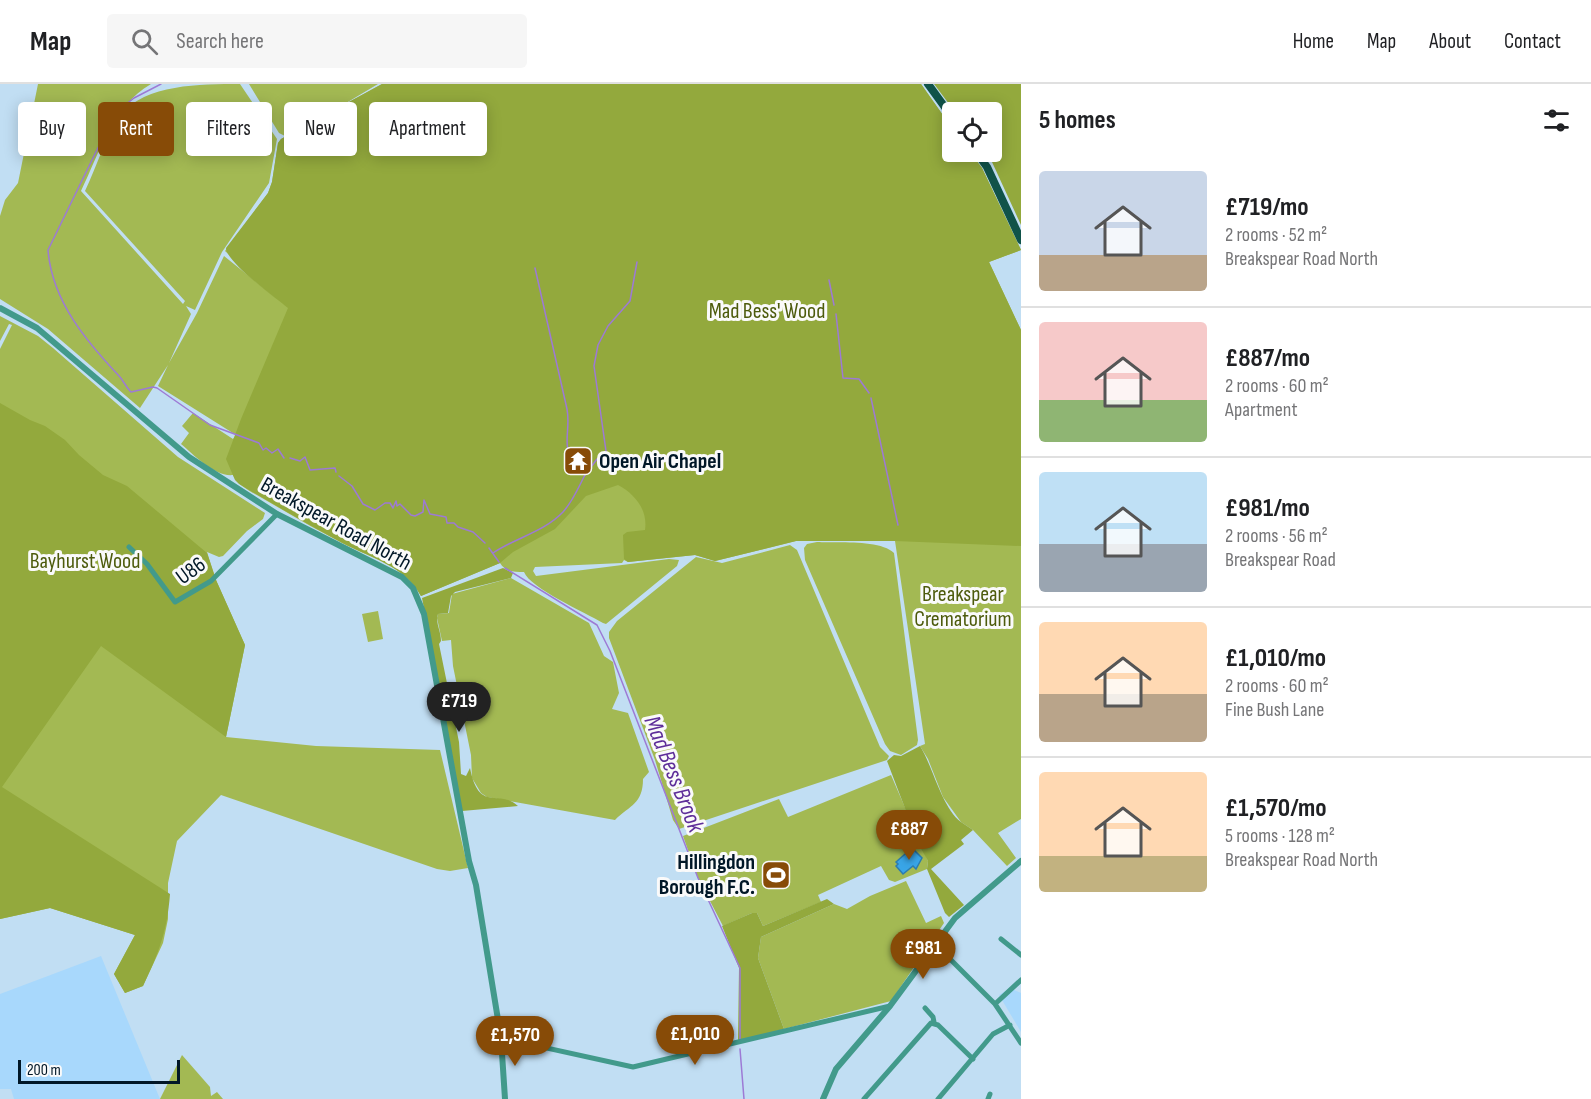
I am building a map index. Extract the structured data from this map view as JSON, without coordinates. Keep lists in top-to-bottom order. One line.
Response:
{"streets":{"street":["Breakspear Road North","U86"]},"crossings":[["Breakspear Road North","U86"]],"water":["Mad Bess Brook"],"parks":["Mad Bess' Wood","Bayhurst Wood","Breakspear Crematorium"],"places":{"temple":["Open Air Chapel"],"sports":["Hillingdon Borough F.C."]},"scale_bar":"200 m","page":{"header":"Map","search":"Search here","nav":["Home","Map","About","Contact"],"heading":"5 homes","chip":["Buy","Rent","Filters","New","Apartment"],"list":[{"name":"£719/mo","note":"2 rooms · 52 m² · Breakspear Road North"},{"name":"£887/mo","note":"2 rooms · 60 m² · Apartment"},{"name":"£981/mo","note":"2 rooms · 56 m² · Breakspear Road"},{"name":"£1,010/mo","note":"2 rooms · 60 m² · Fine Bush Lane"},{"name":"£1,570/mo","note":"5 rooms · 128 m² · Breakspear Road North"}],"price":["£719","£887","£981","£1,010","£1,570"],"scale":"200 m"}}
